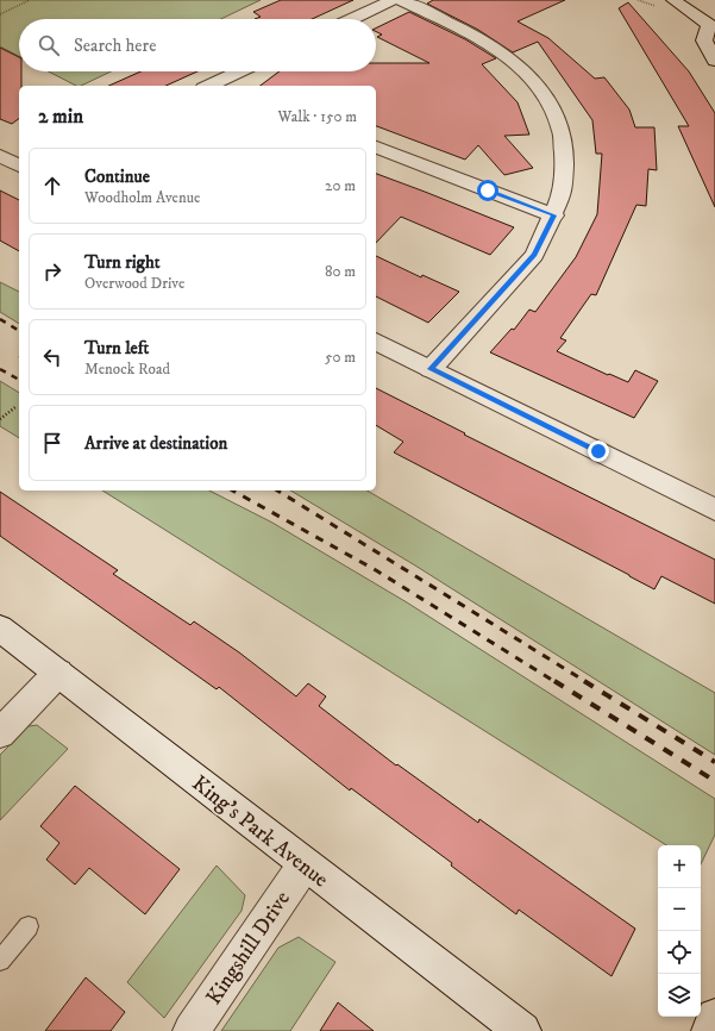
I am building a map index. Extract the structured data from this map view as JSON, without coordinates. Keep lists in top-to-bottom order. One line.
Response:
{"streets":{"street":["King's Park Avenue","Kingshill Drive"]},"crossings":[["King's Park Avenue","Kingshill Drive"]],"page":{"search":"Search here","heading":["2 min","Walk · 150 m"],"list":[["Continue","Woodholm Avenue","20 m"],["Turn right","Overwood Drive","80 m"],["Turn left","Menock Road","50 m"],"Arrive at destination"],"map_buttons":["+","−"]}}
